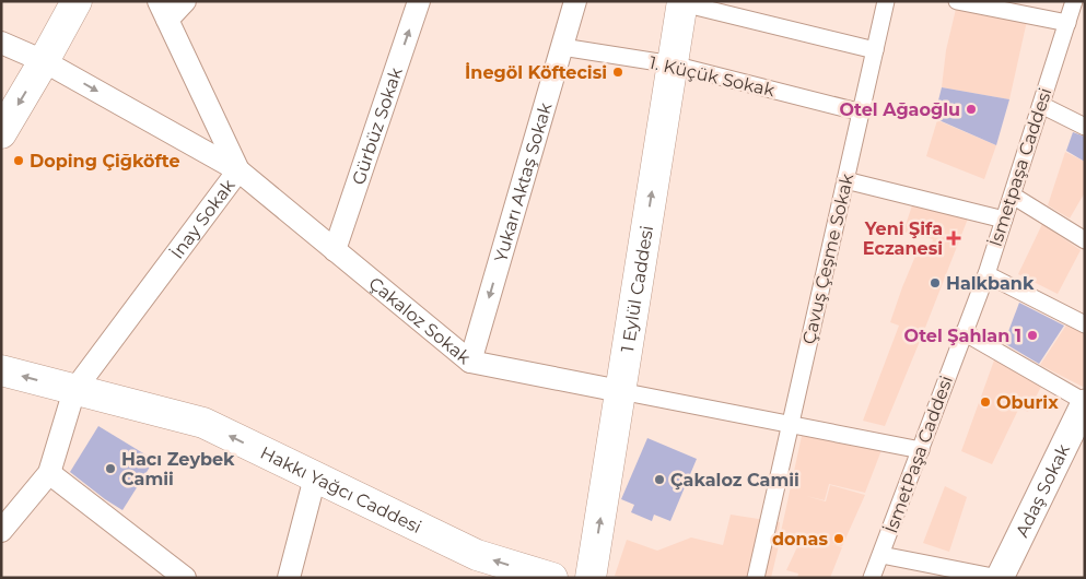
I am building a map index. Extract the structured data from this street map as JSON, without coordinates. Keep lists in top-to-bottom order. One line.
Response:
{"streets":{"main road":["1 Eylül Caddesi","Hakkı Yağcı Caddesi"],"street":["1. Küçük Sokak","Gürbüz Sokak","İsmetpaşa Caddesi","Yukarı Aktaş Sokak","İnay Sokak","Çavuş Çeşme Sokak","Çakaloz Sokak","İsmetPaşa Caddesi","Adaş Sokak"]},"crossings":[["1. Küçük Sokak","Yukarı Aktaş Sokak"],["1. Küçük Sokak","Çavuş Çeşme Sokak"],["1. Küçük Sokak","1 Eylül Caddesi"],["Gürbüz Sokak","Çakaloz Sokak"],["İsmetpaşa Caddesi","İsmetPaşa Caddesi"],["Yukarı Aktaş Sokak","Çakaloz Sokak"],["İnay Sokak","Çakaloz Sokak"],["İnay Sokak","Hakkı Yağcı Caddesi"],["Çavuş Çeşme Sokak","Çakaloz Sokak"],["1 Eylül Caddesi","Çakaloz Sokak"],["Çakaloz Sokak","İsmetPaşa Caddesi"]],"one_way":["Gürbüz Sokak","Yukarı Aktaş Sokak","1 Eylül Caddesi","Hakkı Yağcı Caddesi"],"places":{"other":["İnegöl Köftecisi","Otel Ağaoğlu","Doping Çiğköfte","Halkbank","Otel Şahlan 1","Oburix","Hacı Zeybek Camii","Çakaloz Camii","donas"],"health":["Yeni Şifa Eczanesi"]}}
